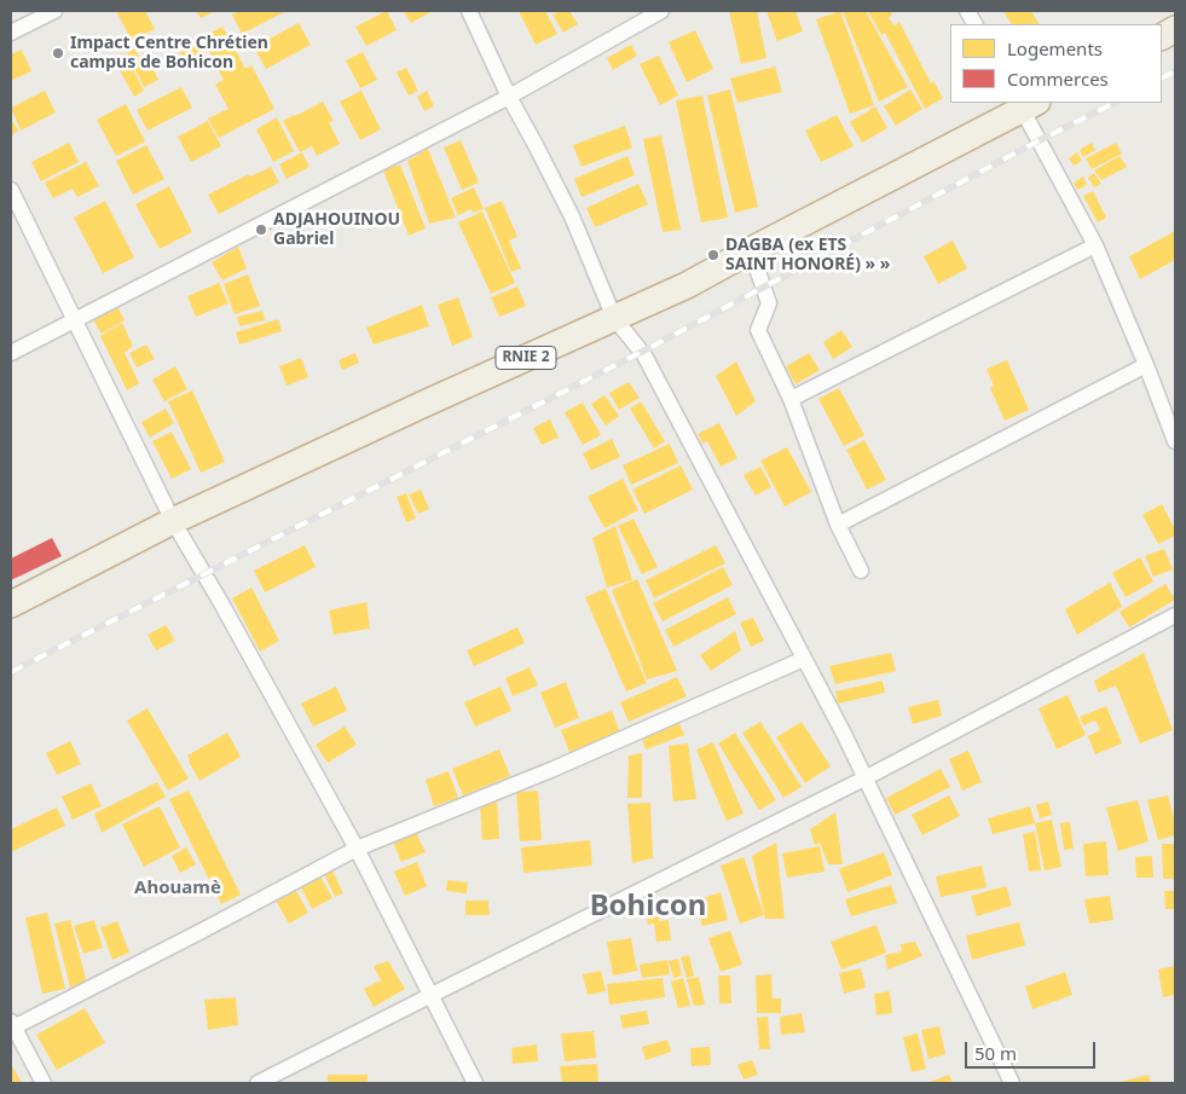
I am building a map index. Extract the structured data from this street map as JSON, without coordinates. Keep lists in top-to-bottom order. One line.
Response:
{"streets":{"highway":["RNIE 2"]},"districts":["Ahouamè","Bohicon"],"places":["Impact Centre Chrétien campus de Bohicon","ADJAHOUINOU Gabriel","DAGBA (ex ETS SAINT HONORÉ) » »"],"legend":["Logements","Commerces"],"scale_bar":"50 m"}
